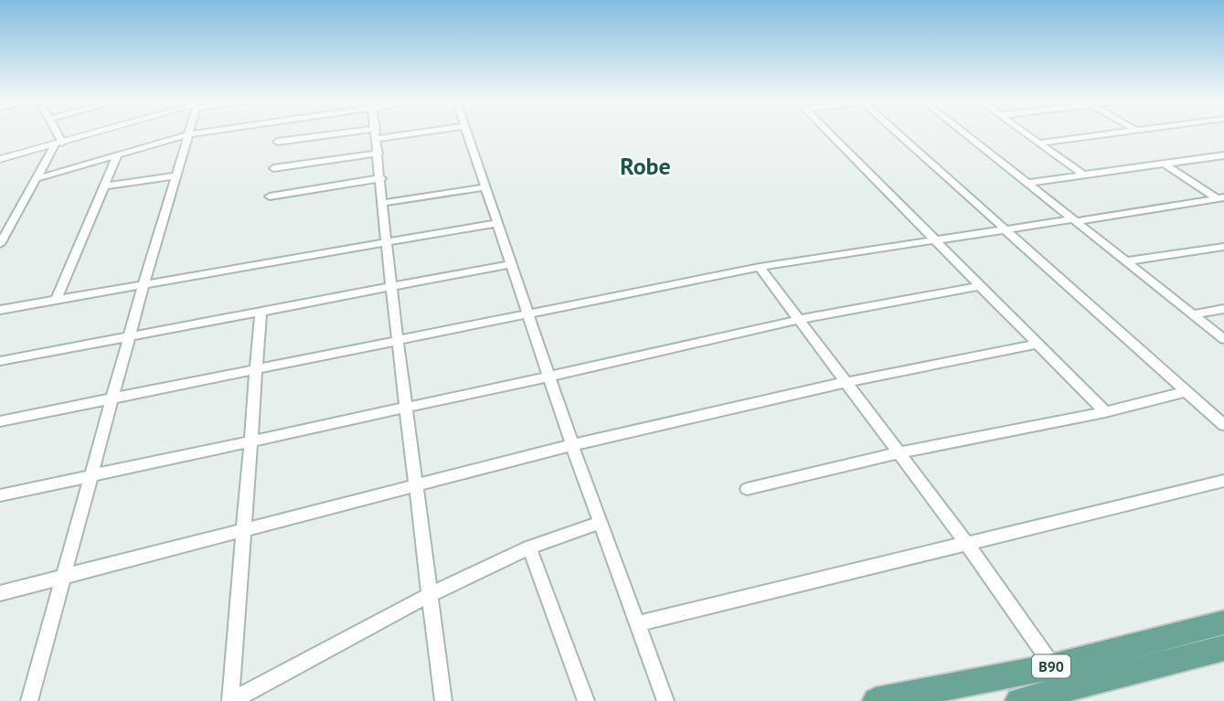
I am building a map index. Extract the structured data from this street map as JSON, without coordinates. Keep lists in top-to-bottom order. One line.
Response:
{"streets":{"main road":["B90"]},"districts":["Robe"]}
